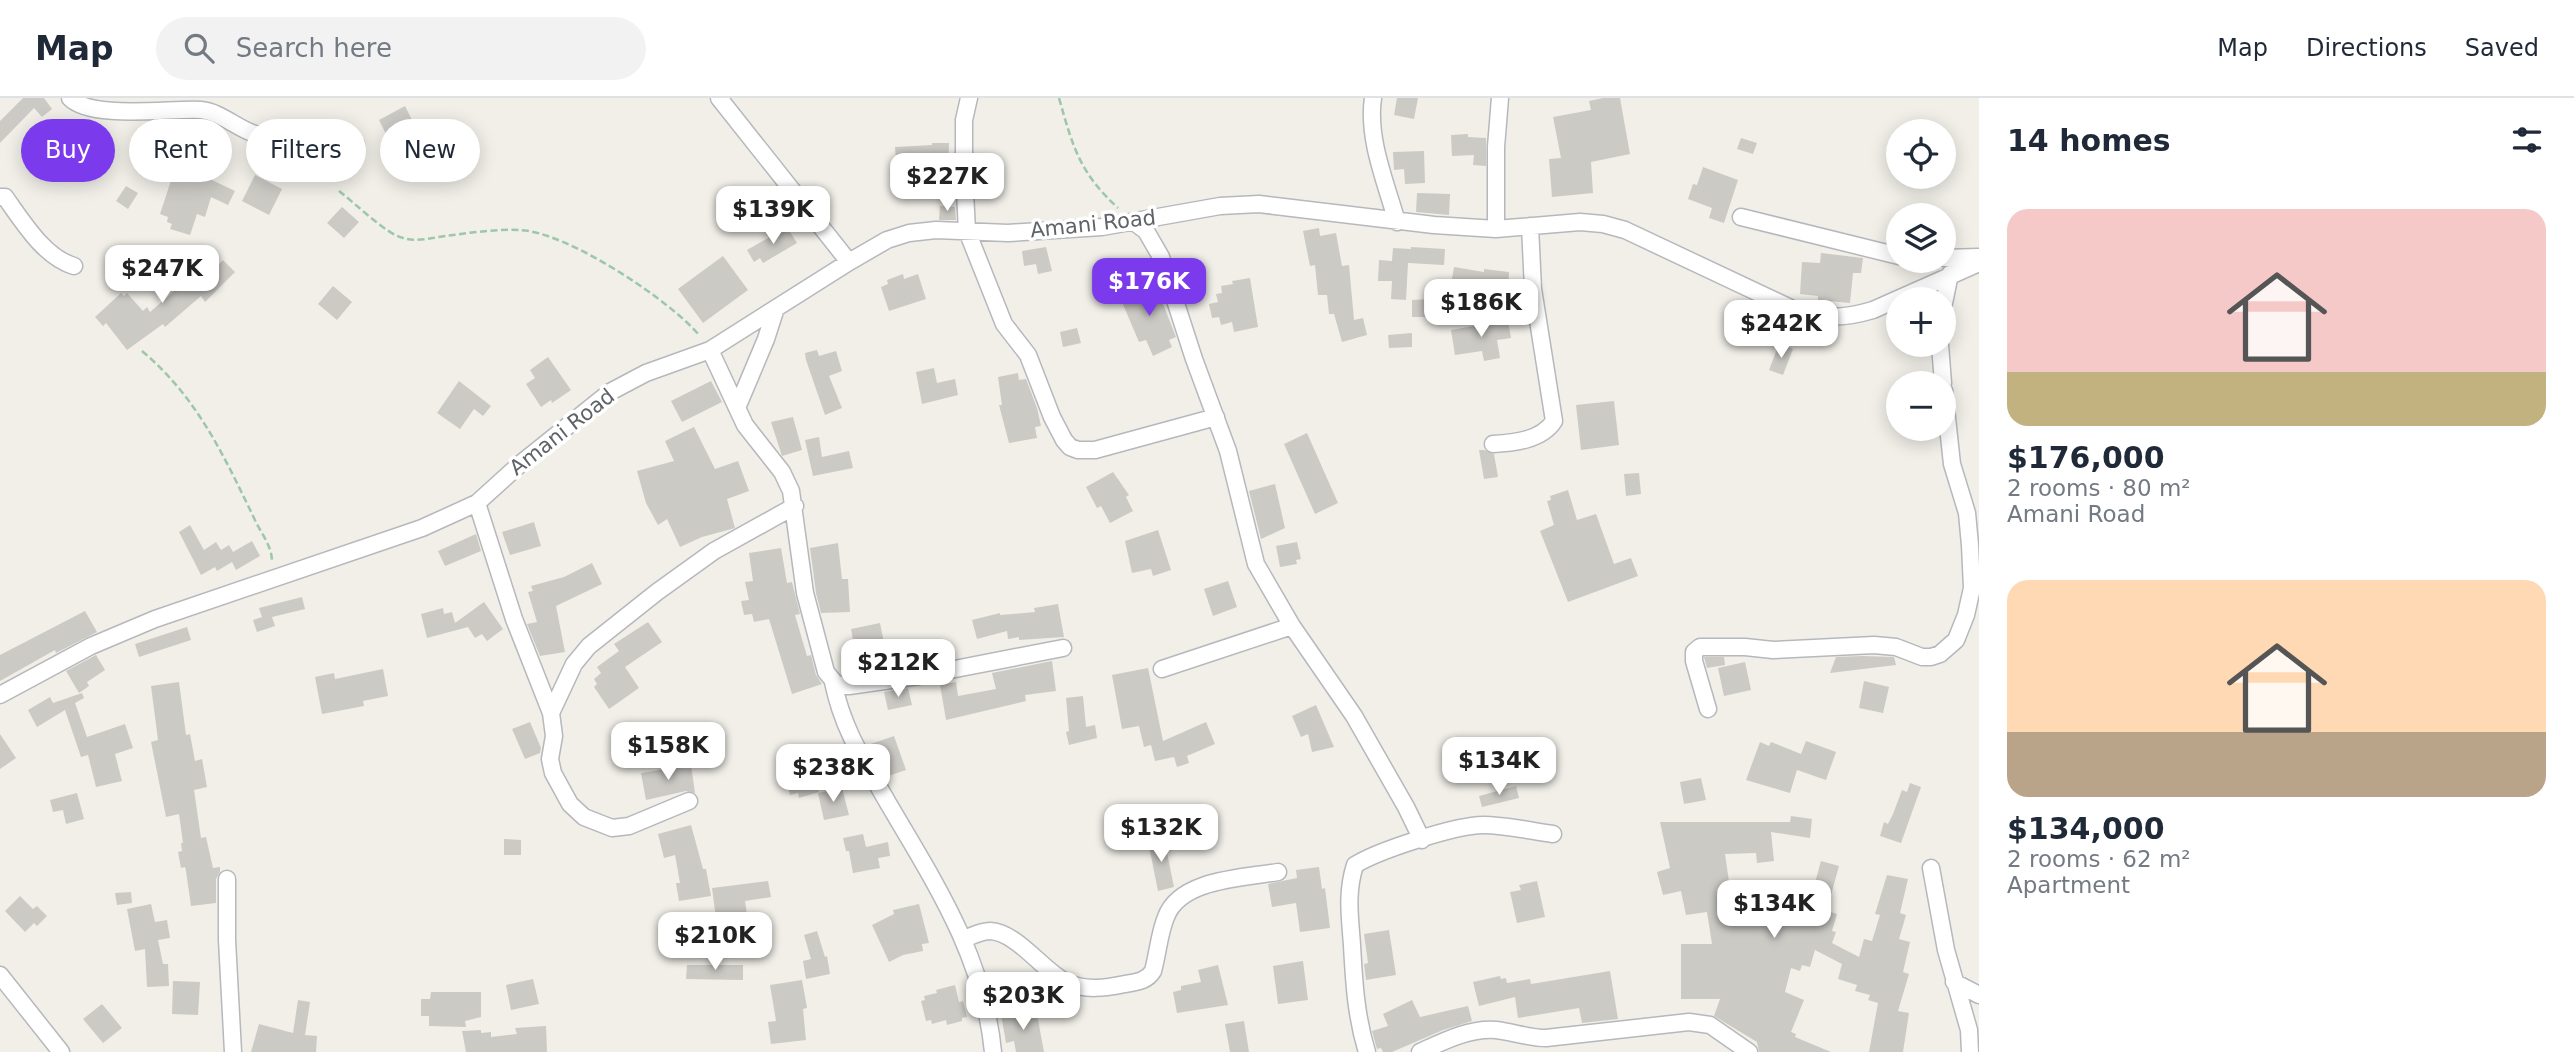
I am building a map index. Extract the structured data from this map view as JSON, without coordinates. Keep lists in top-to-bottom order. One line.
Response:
{"streets":{"street":["Amani Road"]},"page":{"header":"Map","search":"Search here","nav":["Map","Directions","Saved"],"heading":"14 homes","map_buttons":["+","−"],"chip":["Buy","Rent","Filters","New"],"price":["$227K","$139K","$247K","$176K","$186K","$242K","$212K","$158K","$134K","$238K","$132K","$134K","$210K","$203K"],"list":[{"name":"$176,000","note":"2 rooms · 80 m² · Amani Road"},{"name":"$134,000","note":"2 rooms · 62 m² · Apartment"}]}}
